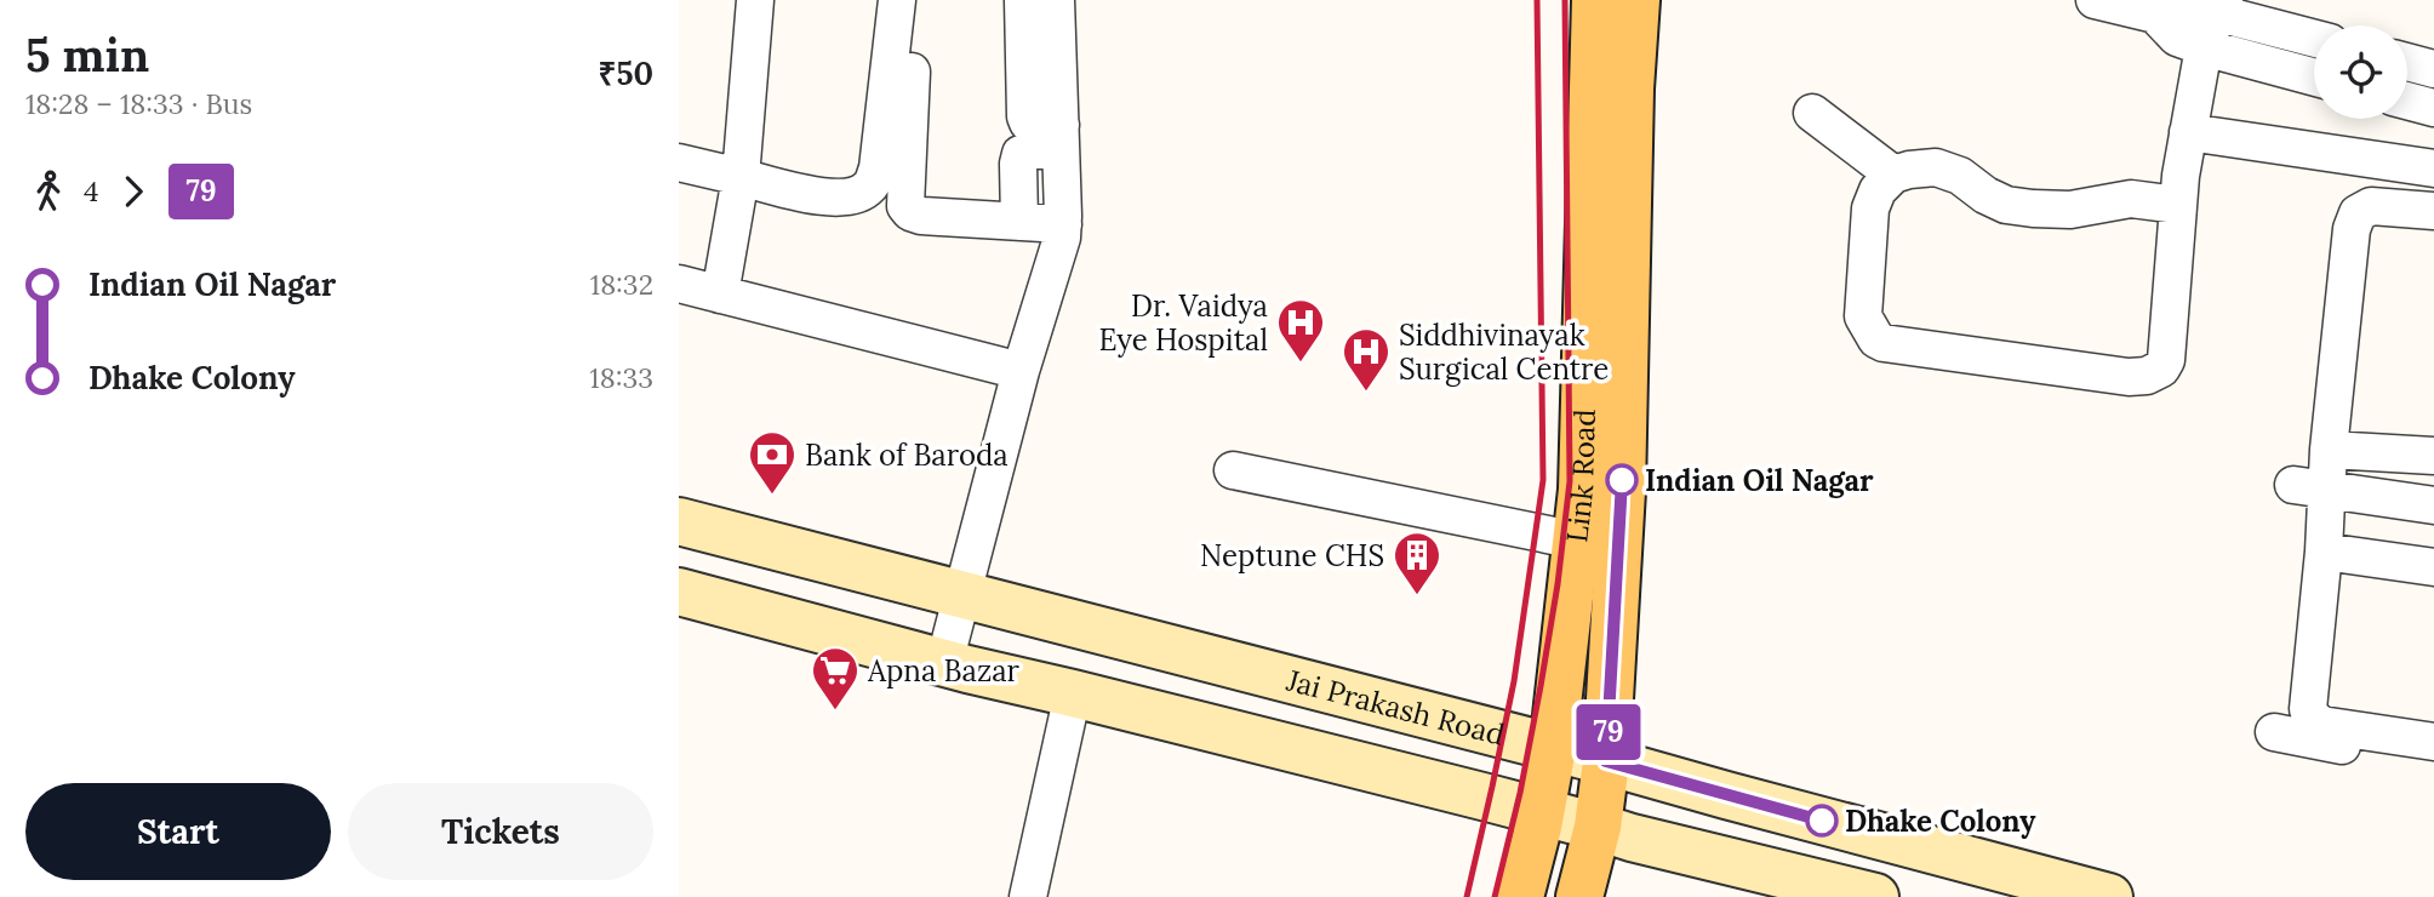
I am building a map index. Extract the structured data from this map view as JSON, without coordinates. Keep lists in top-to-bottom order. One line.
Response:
{"streets":{"main road":["Link Road","Jai Prakash Road"]},"crossings":[["Link Road","Jai Prakash Road"]],"places":{"hospital":["Dr. Vaidya Eye Hospital","Siddhivinayak Surgical Centre"],"other":["Indian Oil Nagar","Dhake Colony"],"bank":["Bank of Baroda"],"building":["Neptune CHS"],"supermarket":["Apna Bazar"]},"lines":["bus line 79"],"page":{"heading":["5 min","18:28 – 18:33 · Bus","₹50"],"on_map":"79","legs":["4","79"],"list":[{"name":"Indian Oil Nagar","value":"18:32"},{"name":"Dhake Colony","value":"18:33"}],"buttons":["Start","Tickets"]}}
